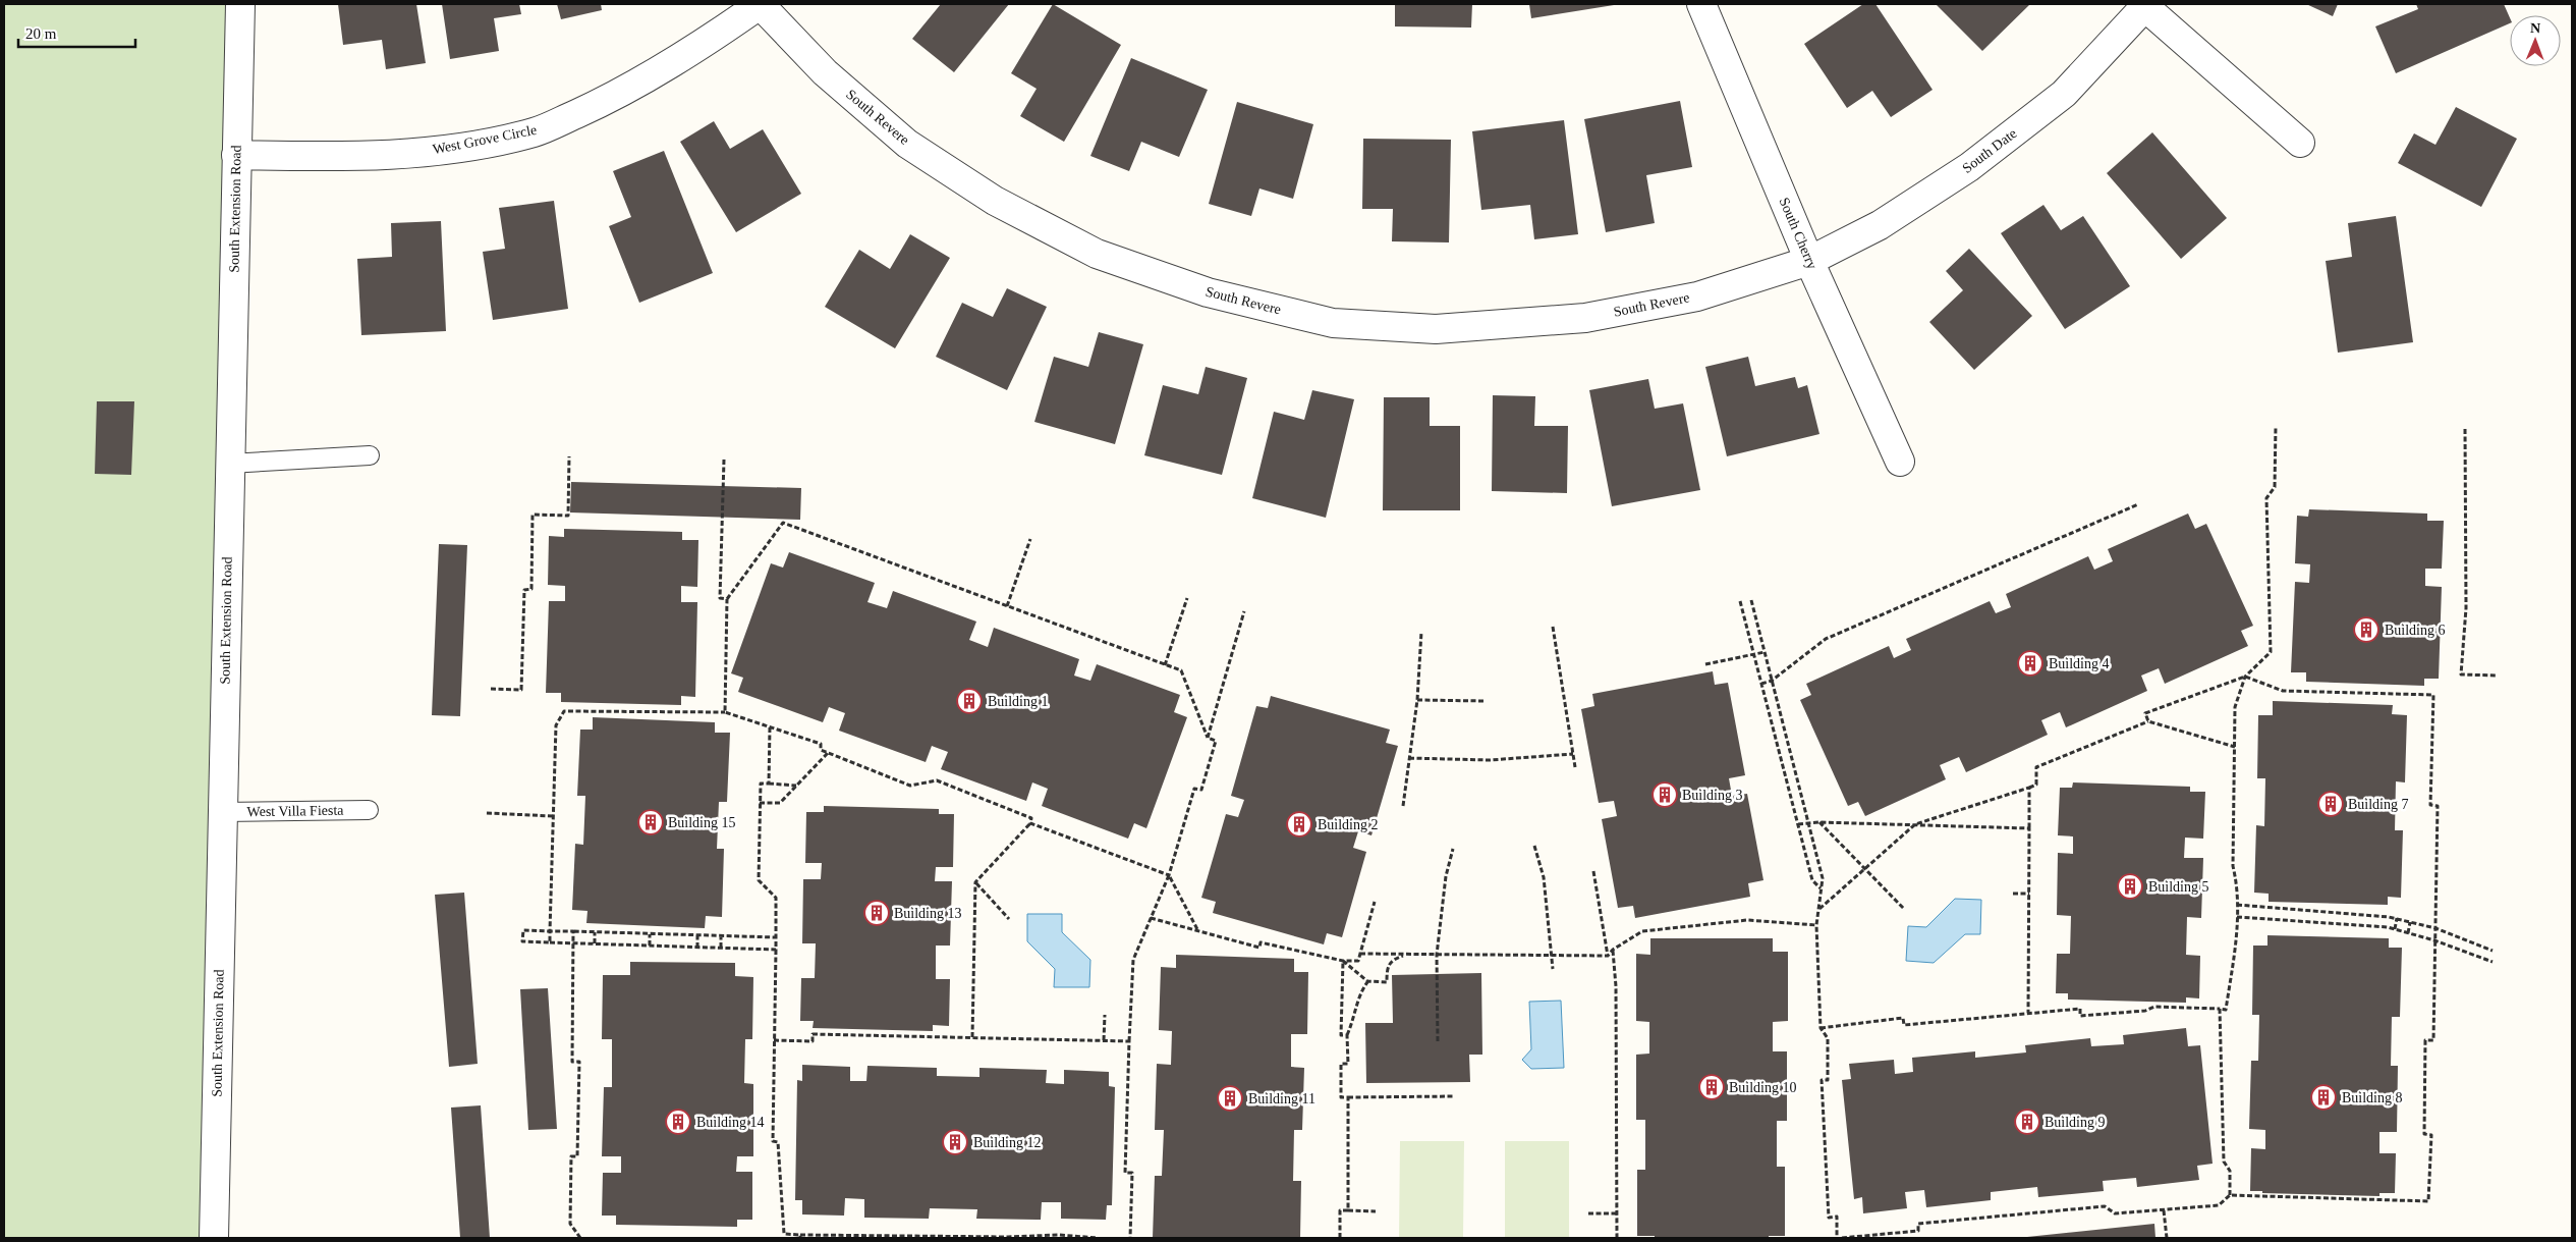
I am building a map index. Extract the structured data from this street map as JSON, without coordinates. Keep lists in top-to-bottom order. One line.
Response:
{"streets":{"street":["South Revere","West Grove Circle","South Date","South Extension Road","South Cherry"],"lane":["West Villa Fiesta"]},"crossings":[["South Revere","West Grove Circle"],["South Revere","South Date"],["South Revere","South Cherry"],["West Grove Circle","South Extension Road"],["South Date","South Cherry"],["South Extension Road","West Villa Fiesta"]],"places":{"building":["Building 6","Building 4","Building 1","Building 3","Building 7","Building 15","Building 2","Building 5","Building 13","Building 10","Building 8","Building 11","Building 14","Building 9","Building 12"]},"scale_bar":"20 m","north":"top"}
